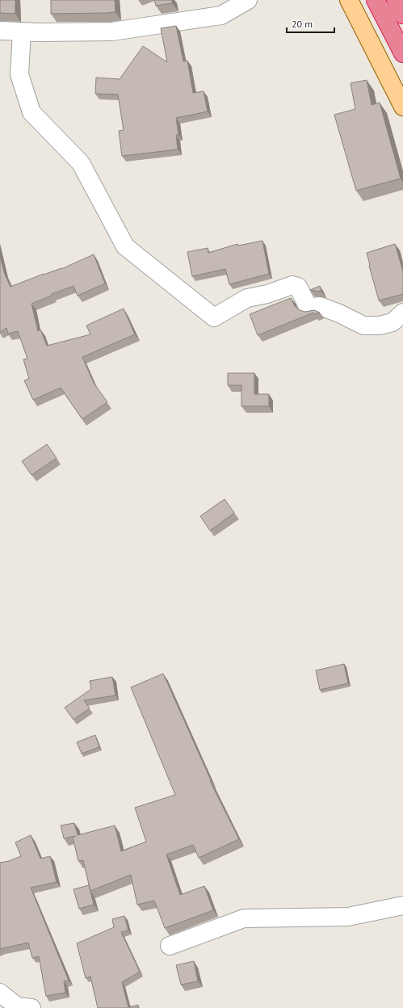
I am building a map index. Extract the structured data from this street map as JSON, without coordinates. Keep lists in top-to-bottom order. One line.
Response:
{"scale_bar":"20 m"}
